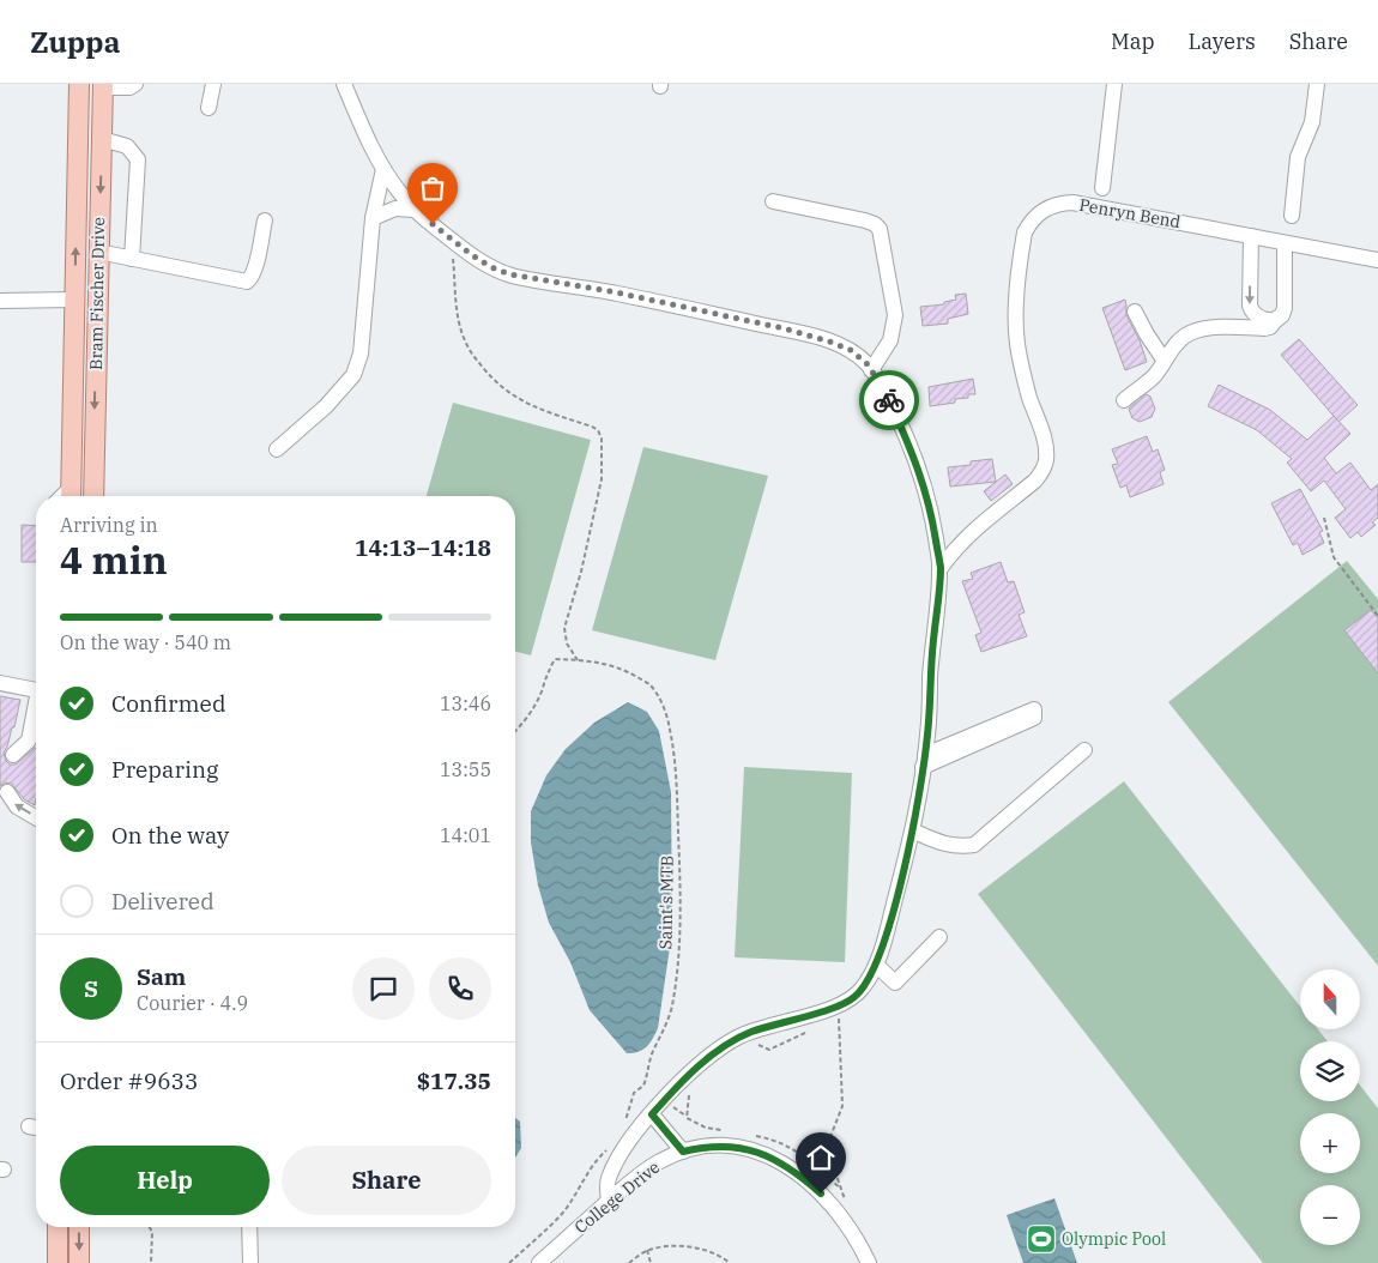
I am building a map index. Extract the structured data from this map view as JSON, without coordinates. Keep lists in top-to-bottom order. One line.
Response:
{"streets":{"main road":["Bram Fischer Drive"],"street":["Penryn Bend","College Drive"],"path":["Saint's MTB"]},"places":{"sports":["Olympic Pool"]},"north":"top","page":{"header":"Zuppa","nav":["Map","Layers","Share"],"heading":["4 min","Arriving in","14:13–14:18"],"panel":["Sam","Courier · 4.9","Order #9633","$17.35"],"bar":"On the way · 540 m","list":[["Confirmed","13:46"],["Preparing","13:55"],["On the way","14:01"],"Delivered"],"round":"S","map_buttons":["+","−"],"buttons":["Help","Share"]}}
